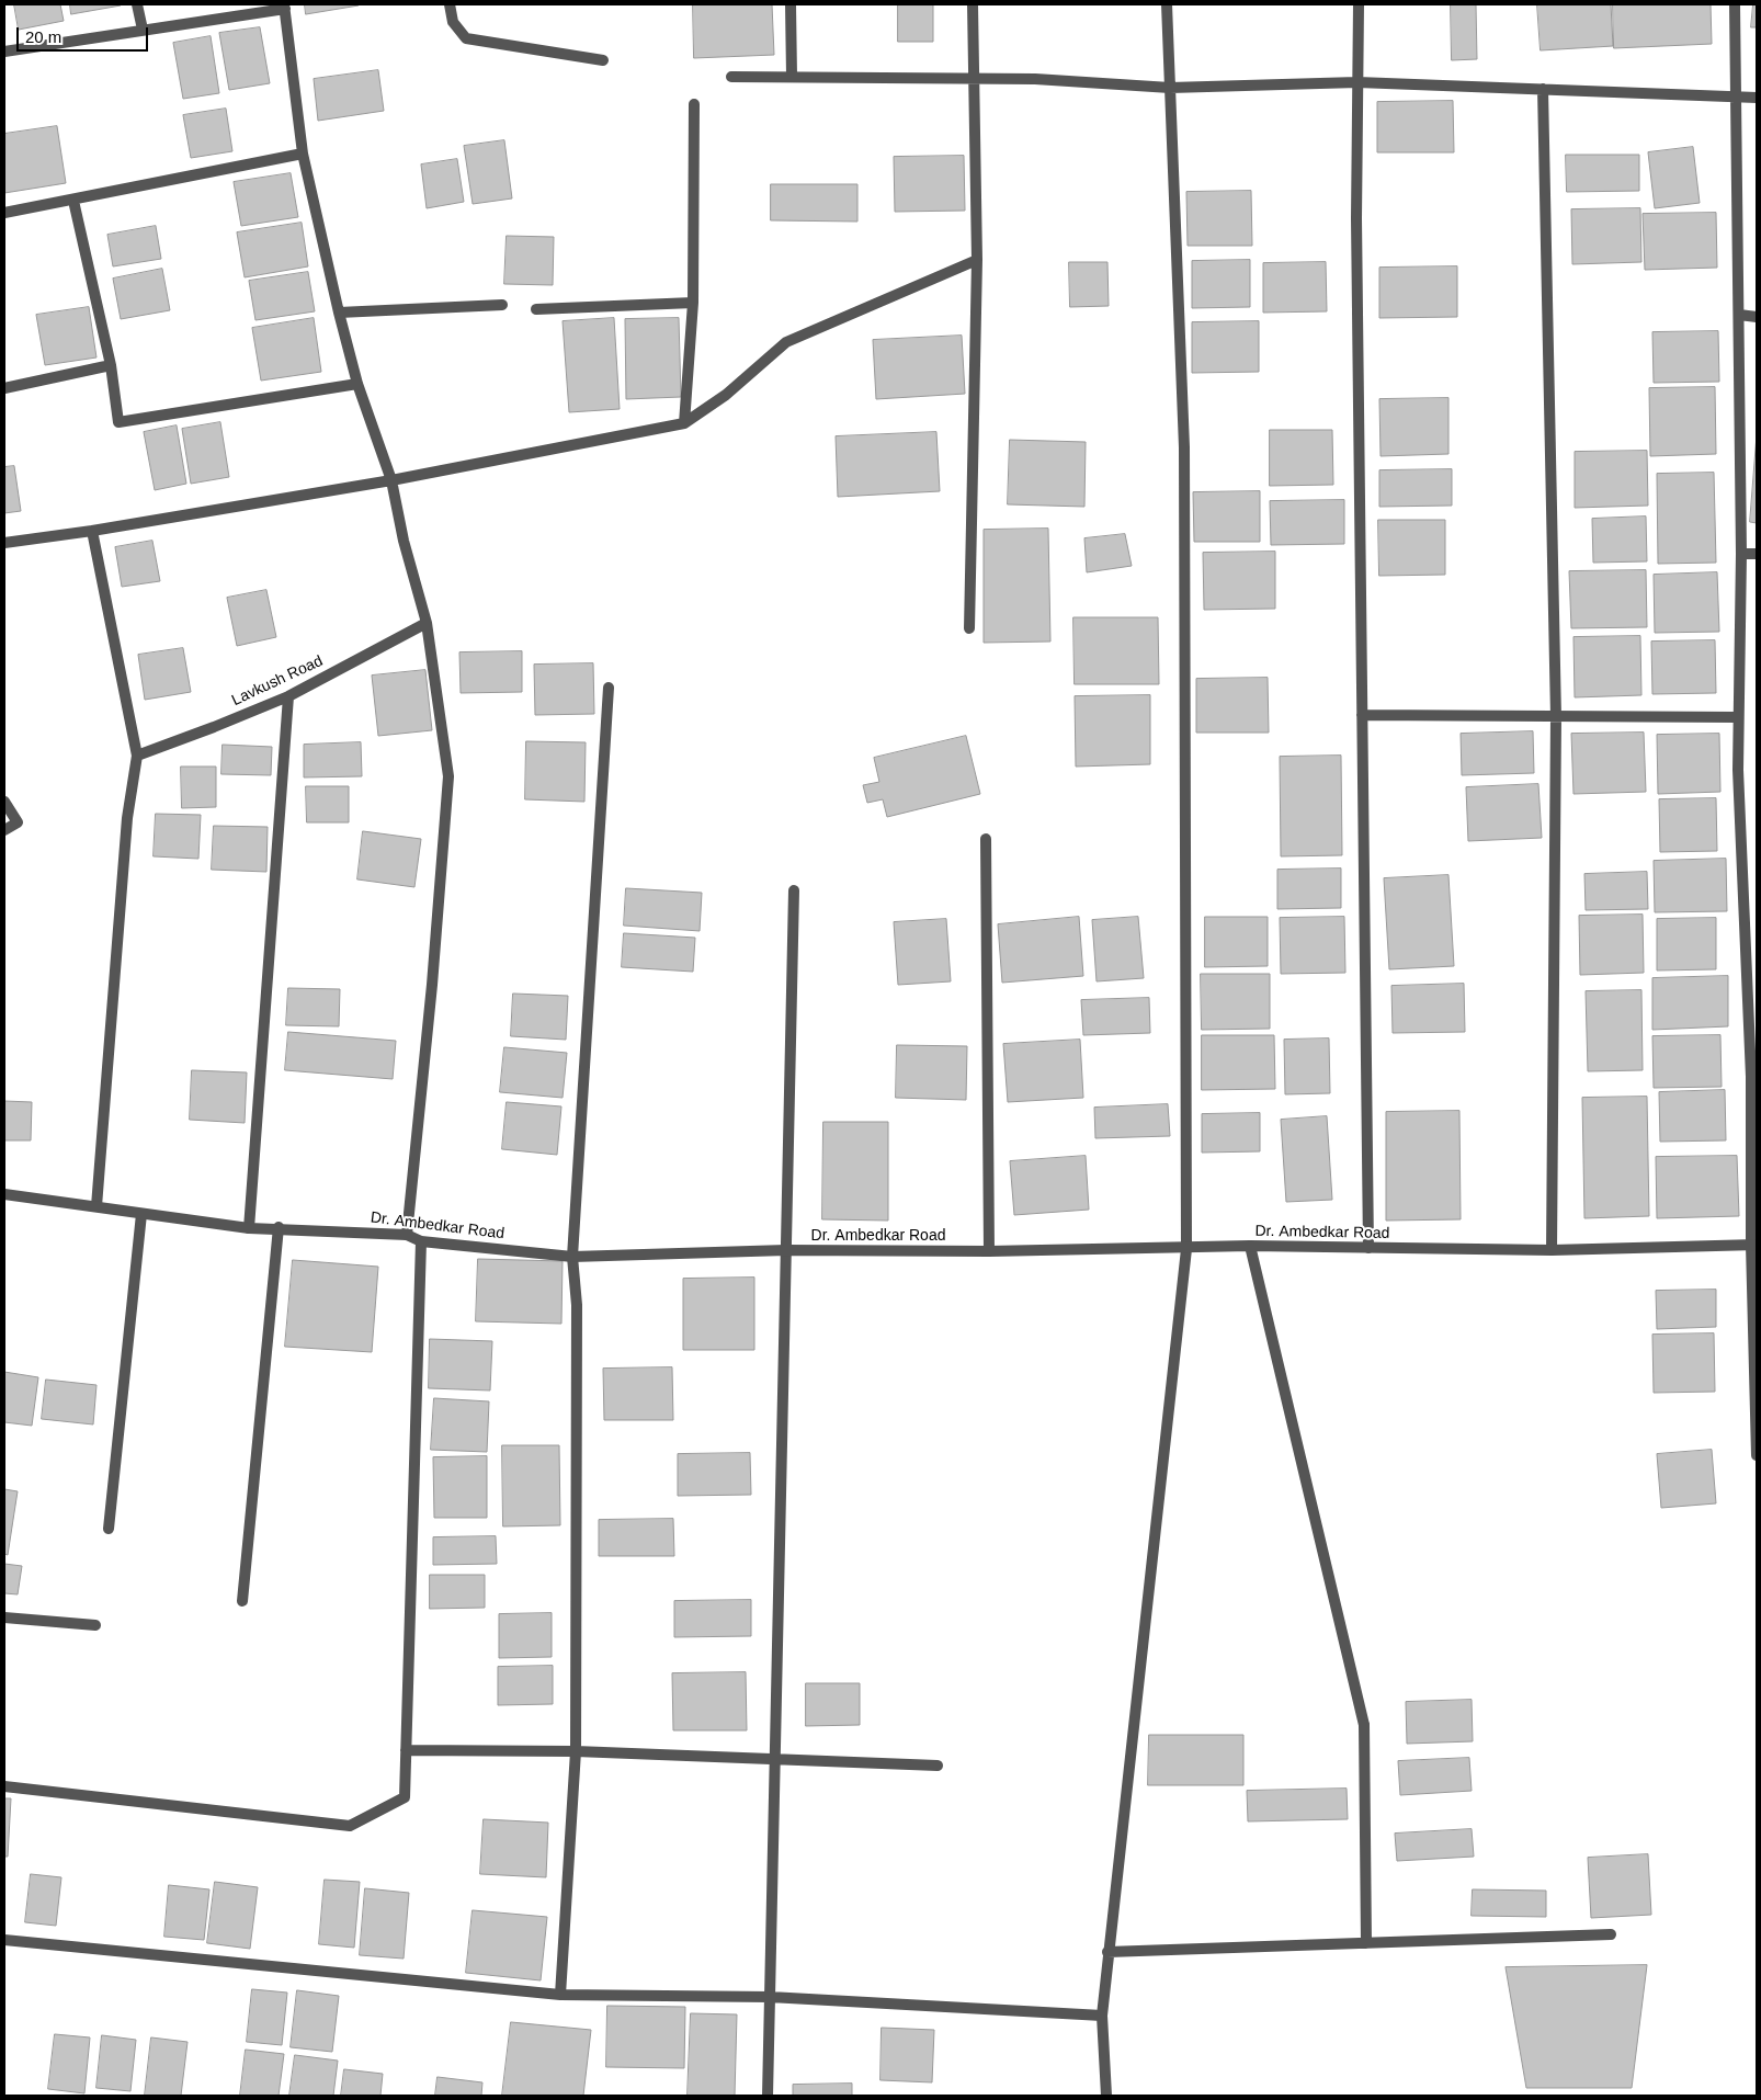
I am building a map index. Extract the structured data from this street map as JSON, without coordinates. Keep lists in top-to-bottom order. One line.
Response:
{"streets":{"street":["Lavkush Road","Dr. Ambedkar Road"]},"scale_bar":"20 m"}
